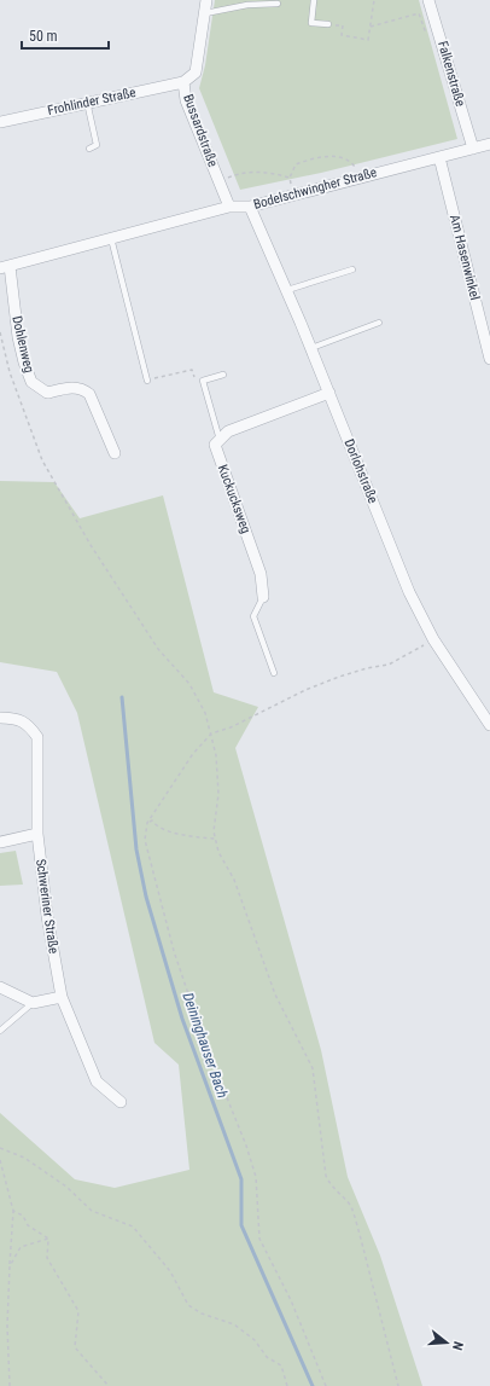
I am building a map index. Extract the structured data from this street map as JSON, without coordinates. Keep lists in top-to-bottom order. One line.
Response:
{"streets":{"street":["Falkenstraße","Frohlinder Straße","Bussardstraße","Bodelschwingher Straße","Am Hasenwinkel","Dohlenweg","Dorlohstraße","Kuckucksweg","Schweriner Straße"]},"crossings":[["Falkenstraße","Bodelschwingher Straße"],["Frohlinder Straße","Bussardstraße"],["Bussardstraße","Bodelschwingher Straße"],["Bodelschwingher Straße","Am Hasenwinkel"],["Bodelschwingher Straße","Dohlenweg"],["Bodelschwingher Straße","Dorlohstraße"]],"water":["Deininghauser Bach"],"scale_bar":"50 m","north":"right"}
